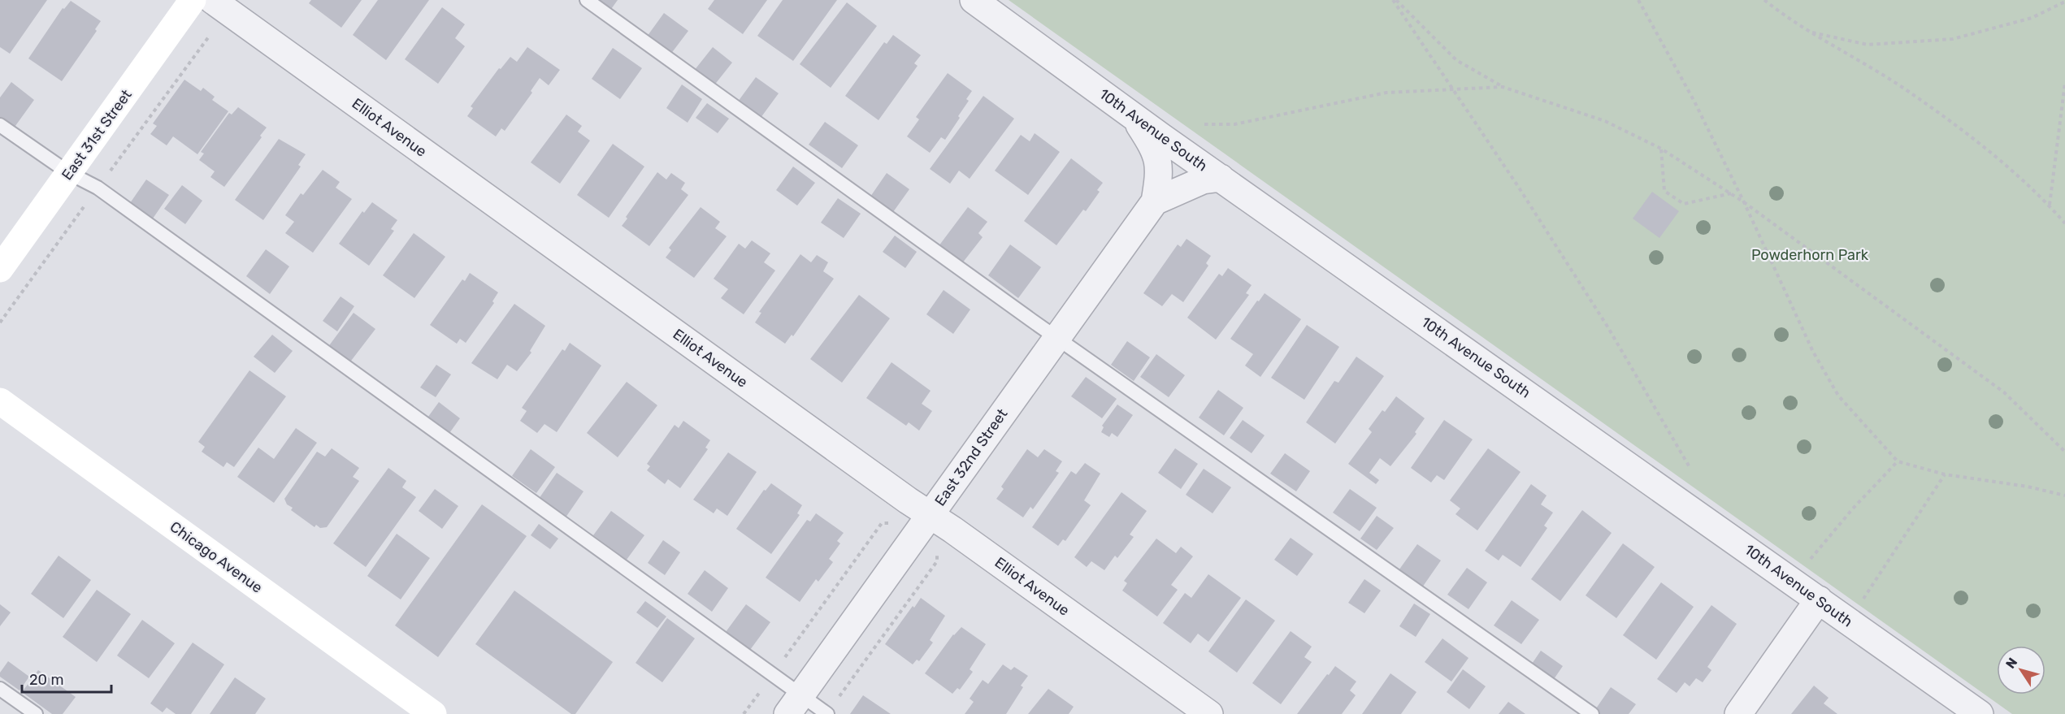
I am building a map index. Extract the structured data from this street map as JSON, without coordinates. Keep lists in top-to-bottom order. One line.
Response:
{"streets":{"street":["Elliot Avenue","10th Avenue South","East 31st Street","East 32nd Street","Chicago Avenue"]},"crossings":[["Elliot Avenue","East 32nd Street"],["10th Avenue South","East 32nd Street"]],"parks":["Powderhorn Park"],"scale_bar":"20 m","north":"top left"}
